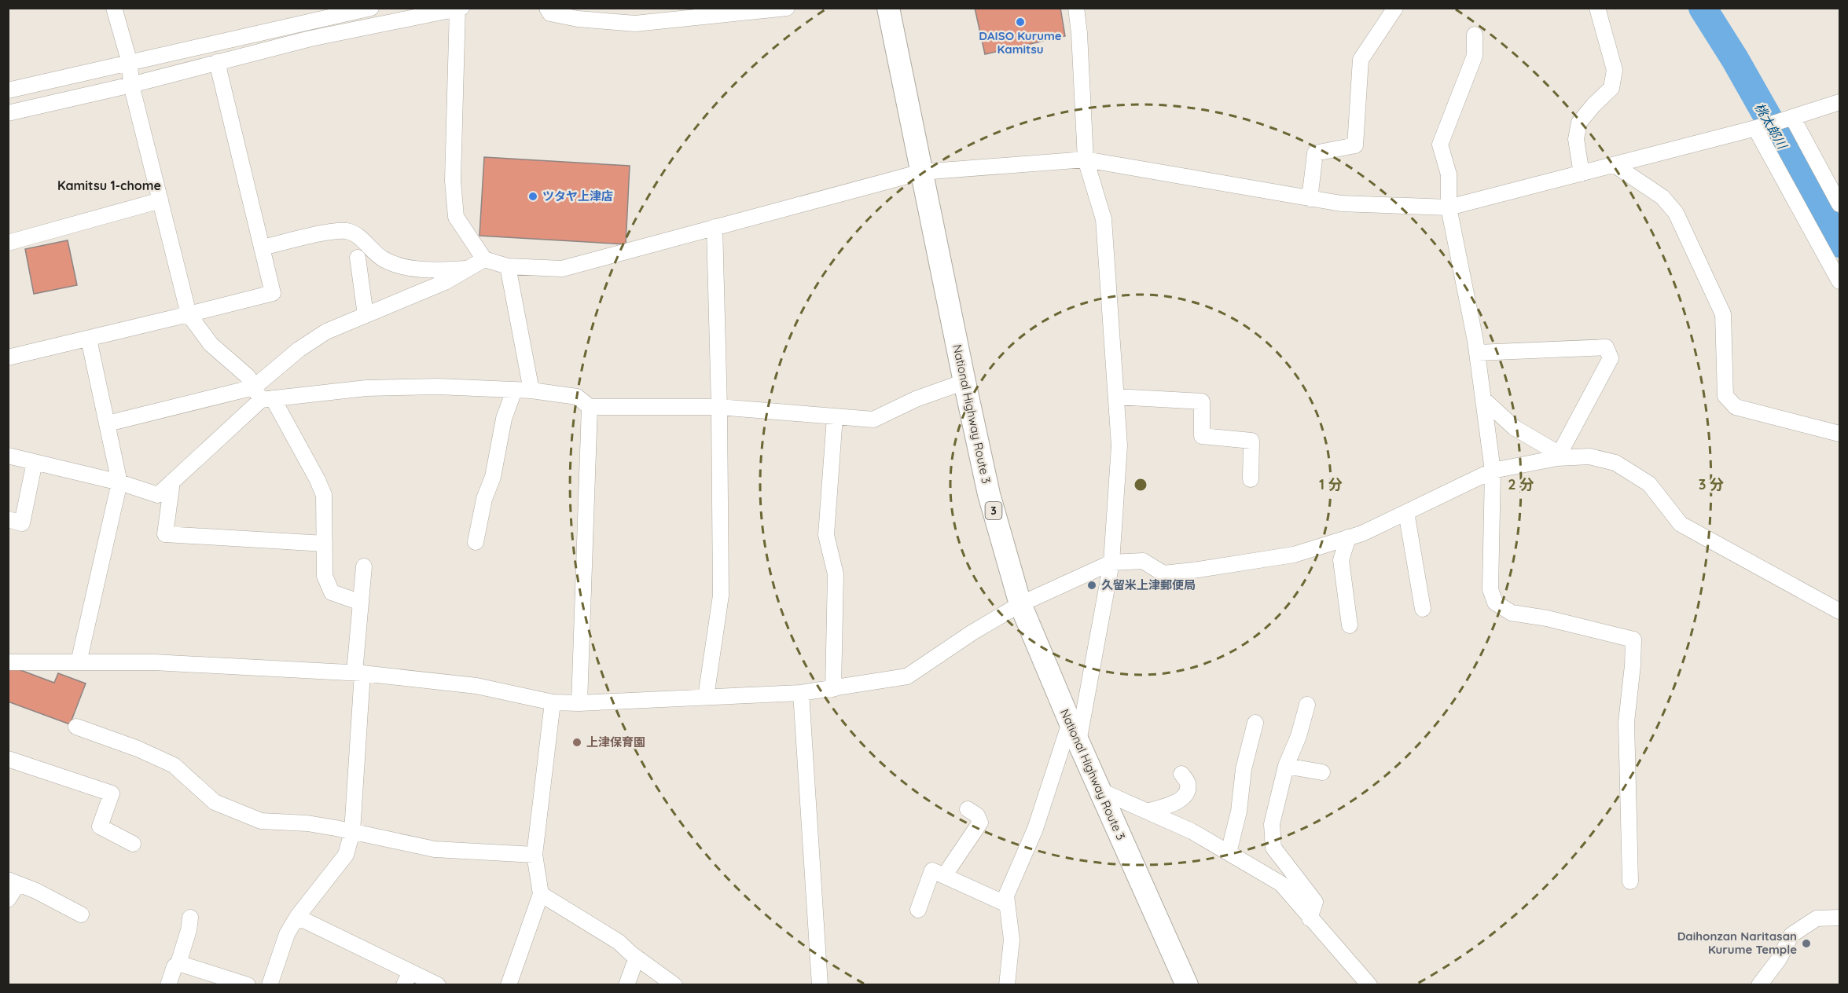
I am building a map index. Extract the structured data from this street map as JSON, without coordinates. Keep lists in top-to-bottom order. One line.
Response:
{"streets":{"highway":["National Highway Route 3","3"]},"districts":["Kamitsu 1-chome"],"water":["桃太郎川"],"places":["DAISO Kurume Kamitsu","ツタヤ上津店","久留米上津郵便局","上津保育園","Daihonzan Naritasan Kurume Temple"],"rings":["1 分","2 分","3 分"]}
